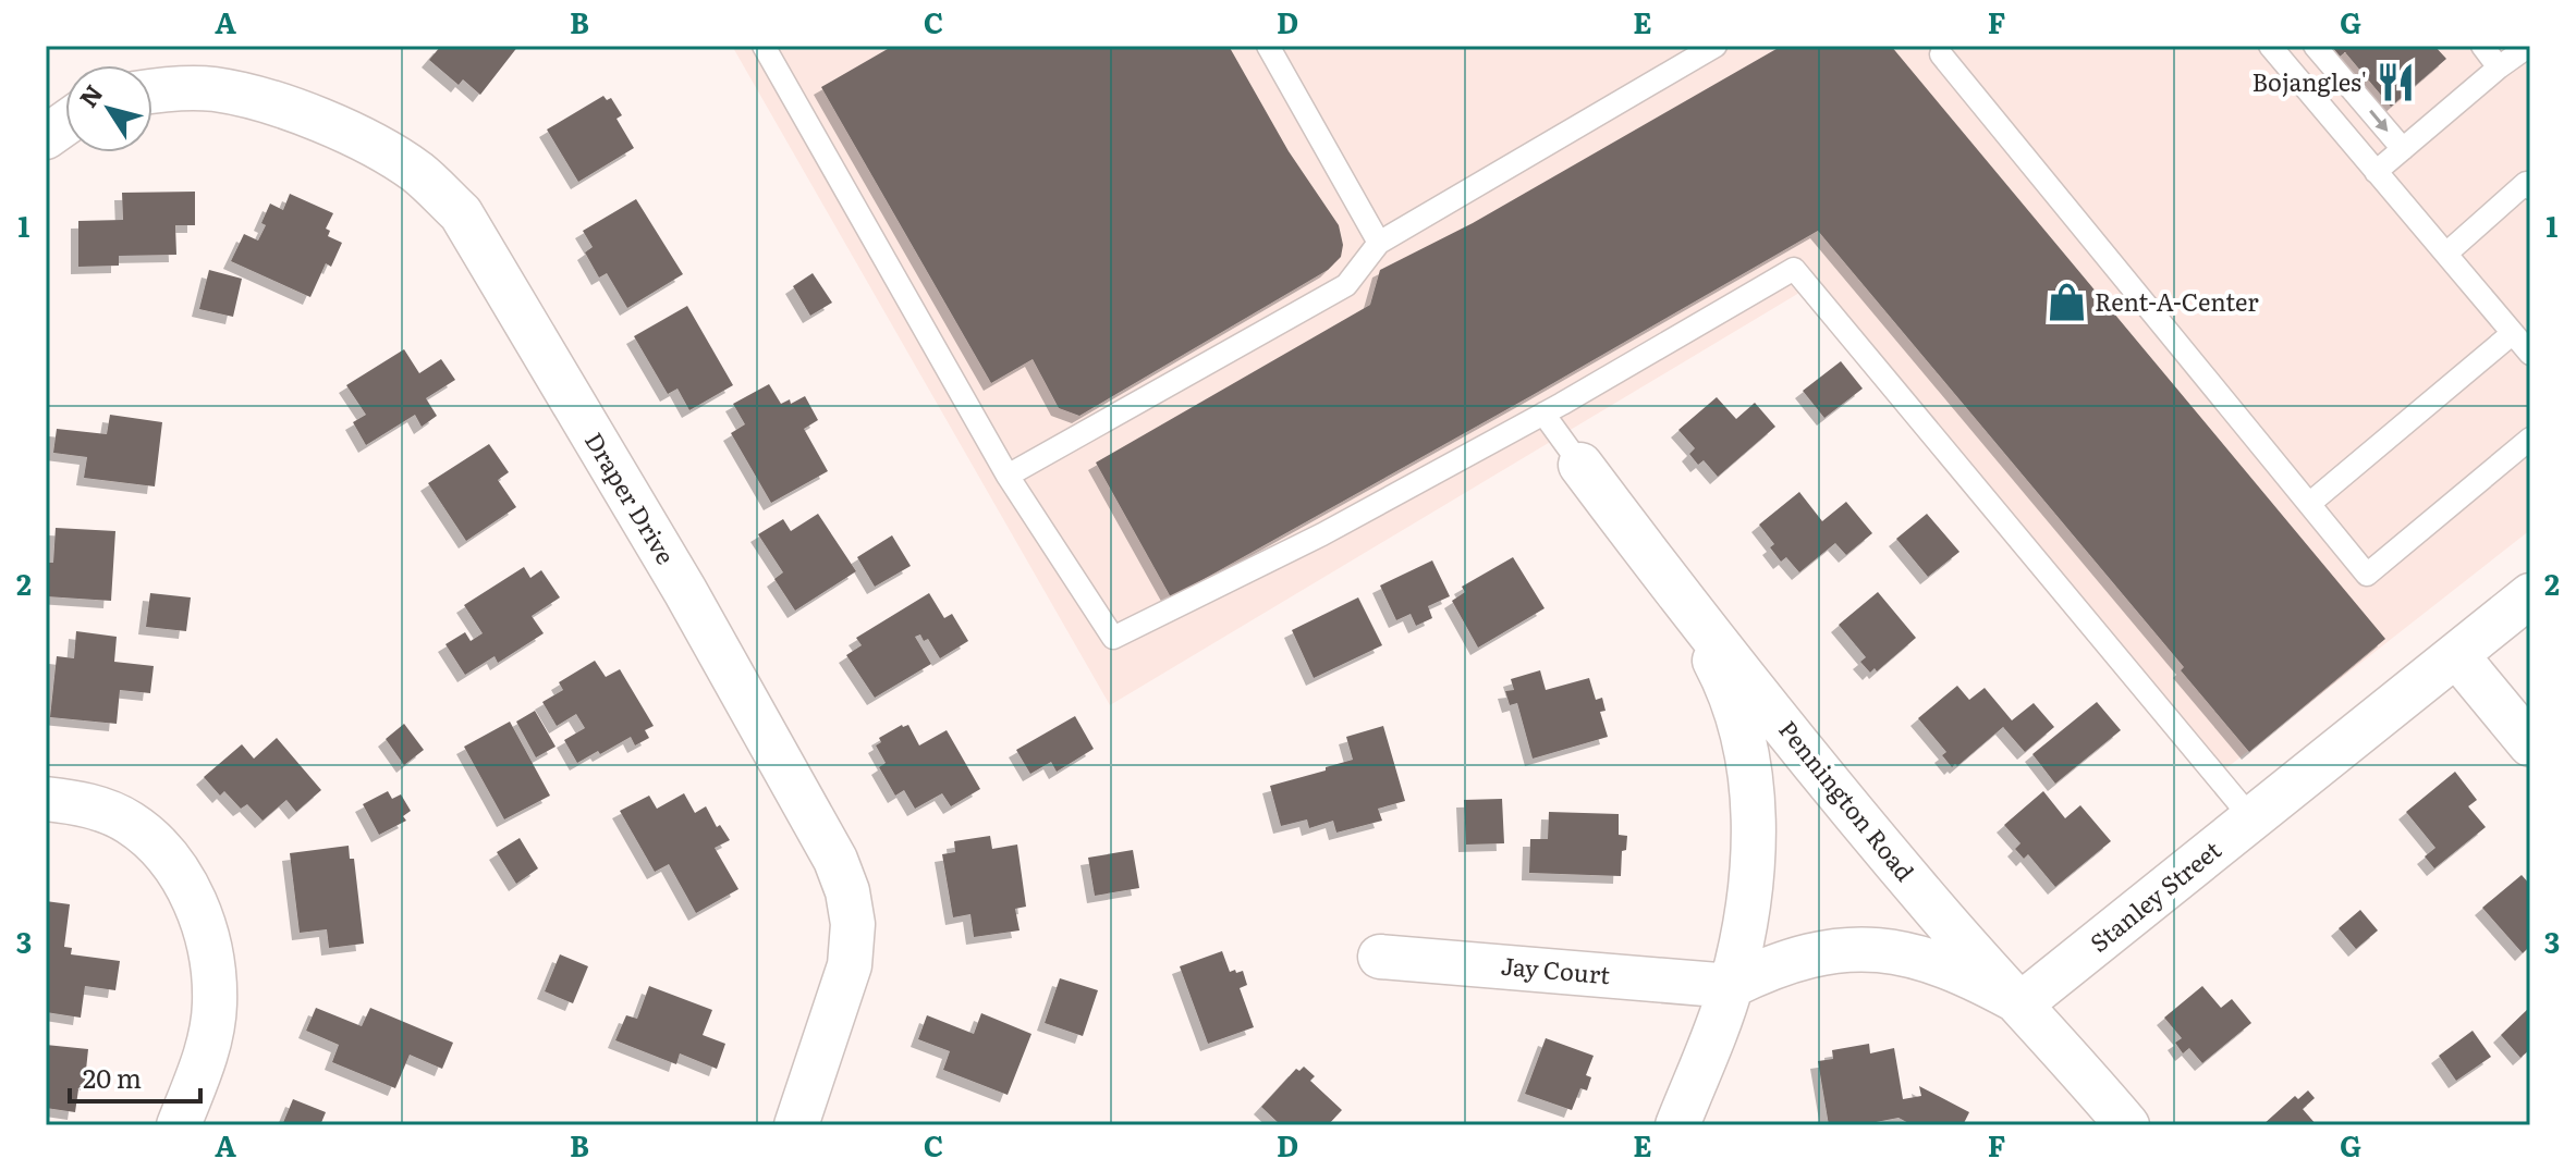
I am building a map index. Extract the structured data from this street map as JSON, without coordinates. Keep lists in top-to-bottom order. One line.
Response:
{"streets":{"street":["Draper Drive","Pennington Road","Stanley Street","Jay Court"]},"crossings":[["Pennington Road","Stanley Street"]],"places":{"restaurant":["Bojangles'"],"shop":["Rent-A-Center"]},"scale_bar":"20 m","north":"top left","grid":{"columns":["A","B","C","D","E","F","G"],"rows":["1","2","3"]}}
